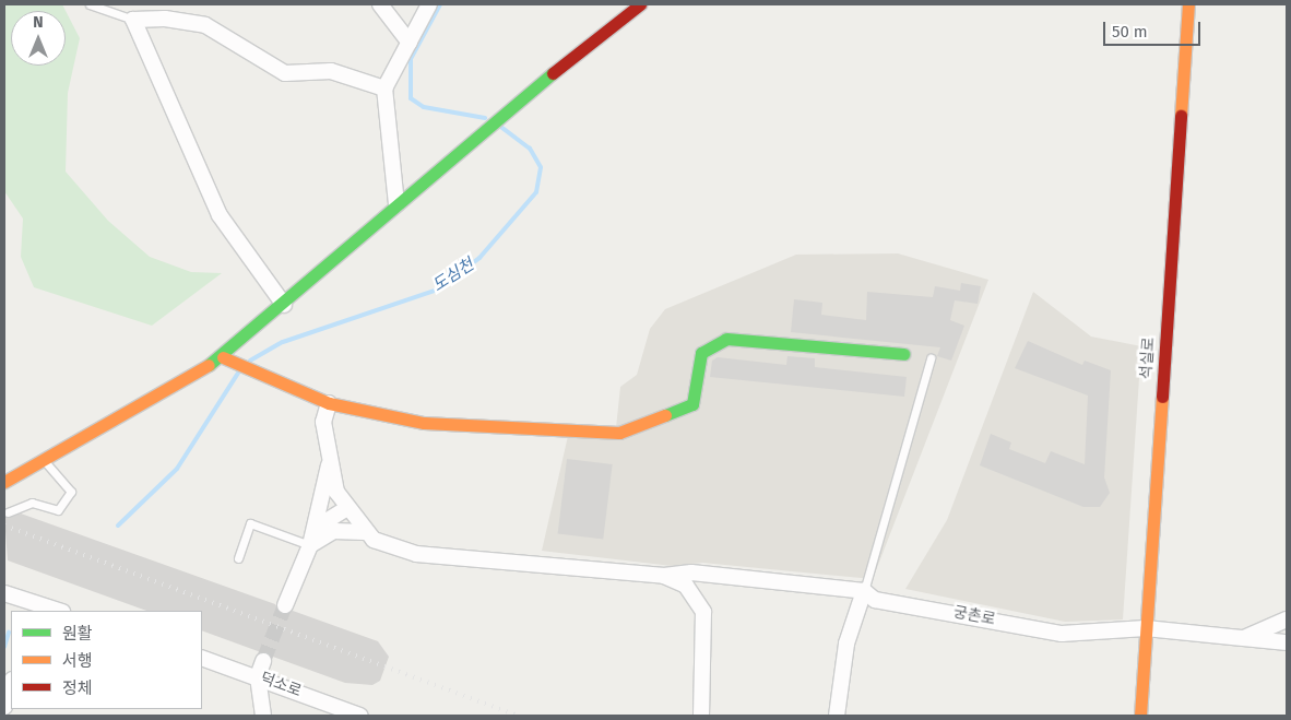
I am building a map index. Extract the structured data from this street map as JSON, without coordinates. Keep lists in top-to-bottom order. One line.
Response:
{"streets":{"street":["석실로","궁촌로","덕소로"]},"crossings":[["석실로","궁촌로"]],"water":["도심천"],"legend":["원활","서행","정체"],"scale_bar":"50 m","north":"top"}
